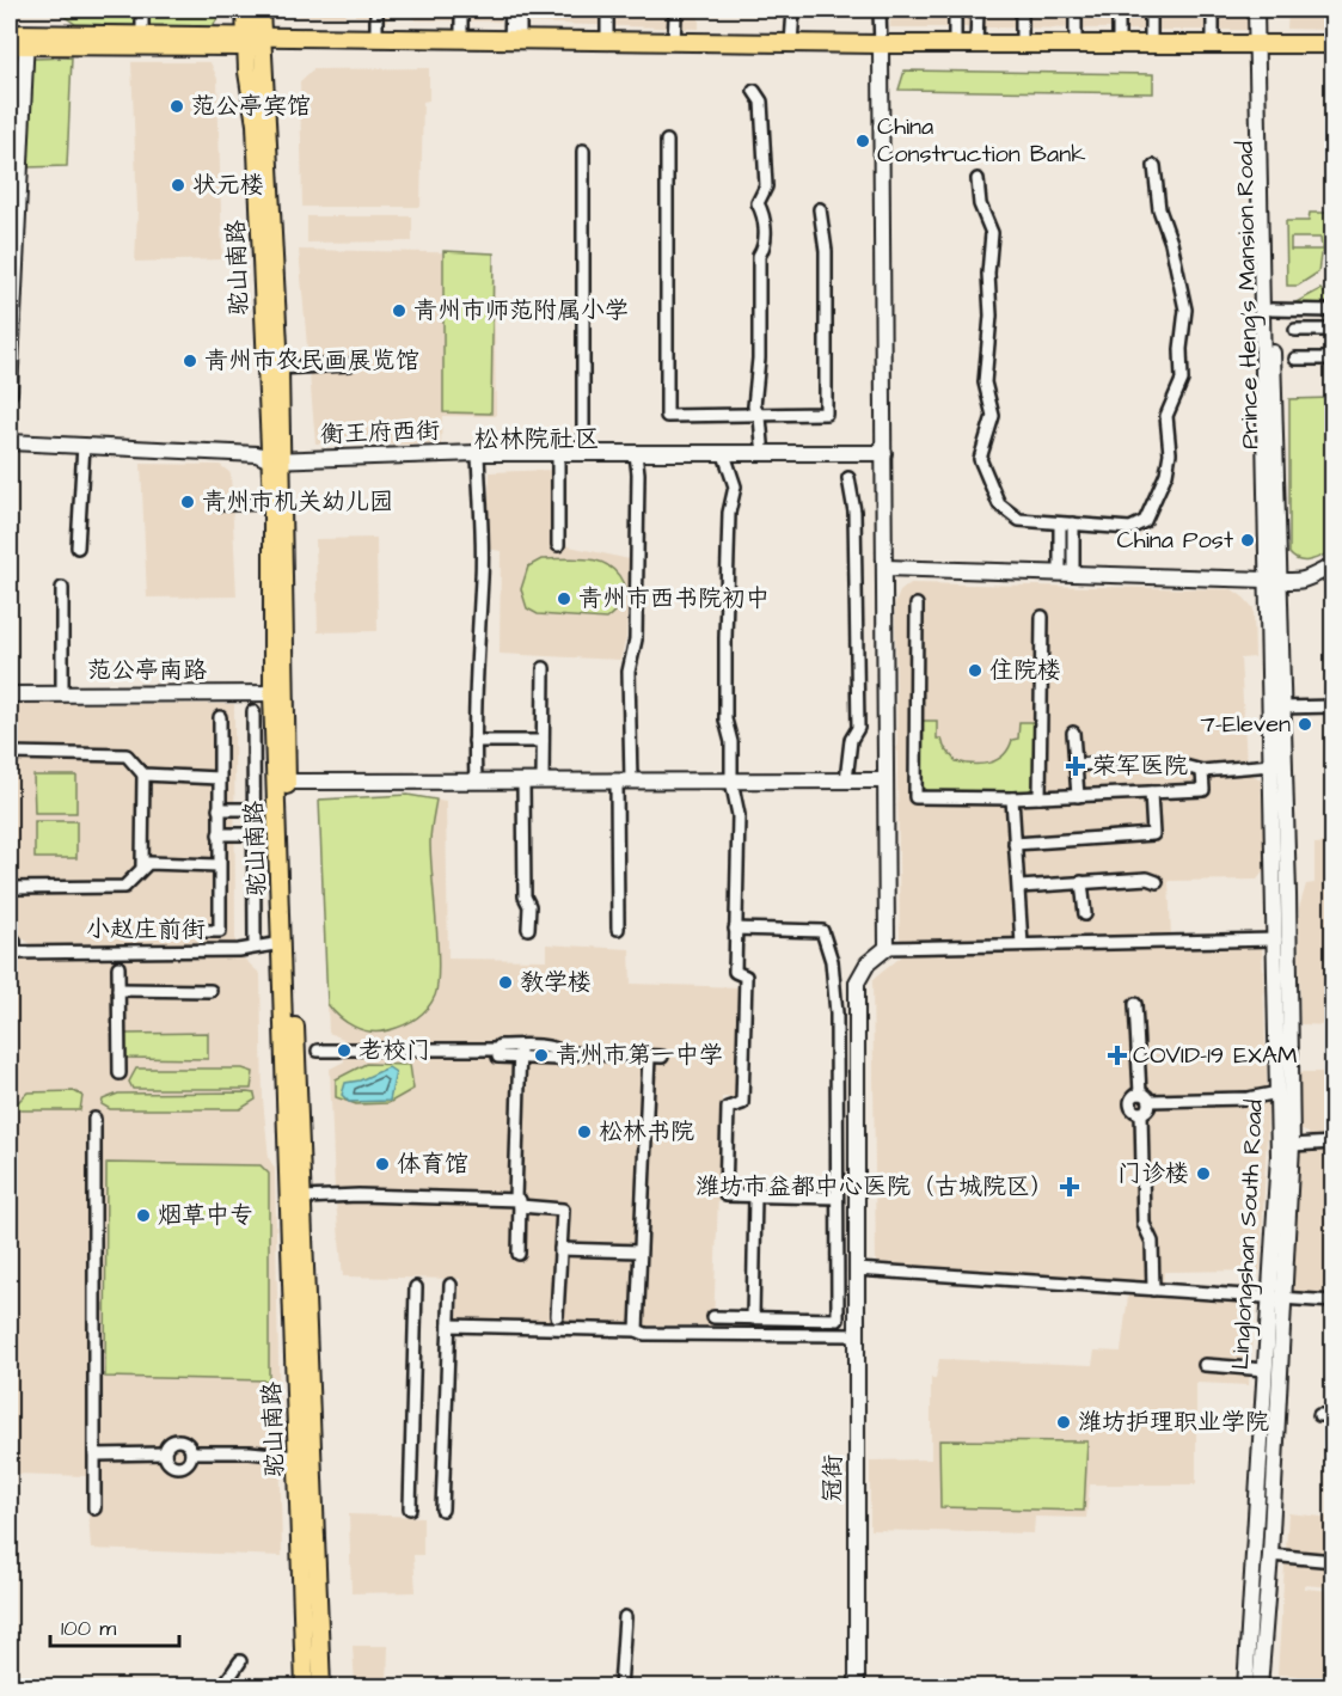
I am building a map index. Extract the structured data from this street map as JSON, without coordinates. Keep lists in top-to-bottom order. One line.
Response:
{"streets":{"main road":["驼山南路"],"street":["Prince Heng's Mansion Road","衡王府西街","范公亭南路","小赵庄前街","Linglongshan South Road","冠街"]},"crossings":[["驼山南路","衡王府西街"],["驼山南路","范公亭南路"],["驼山南路","小赵庄前街"],["Prince Heng's Mansion Road","Linglongshan South Road"]],"districts":["松林院社区"],"places":{"other":["范公亭宾馆","China Construction Bank","状元楼","青州市师范附属小学","青州市农民画展览馆","青州市机关幼儿园","China Post","青州市西书院初中","住院楼","7-Eleven","教学楼","老校门","青州市第一中学","松林书院","体育馆","门诊楼","烟草中专","潍坊护理职业学院"],"health":["荣军医院","COVID-19 EXAM","潍坊市益都中心医院（古城院区）"]},"scale_bar":"100 m"}
